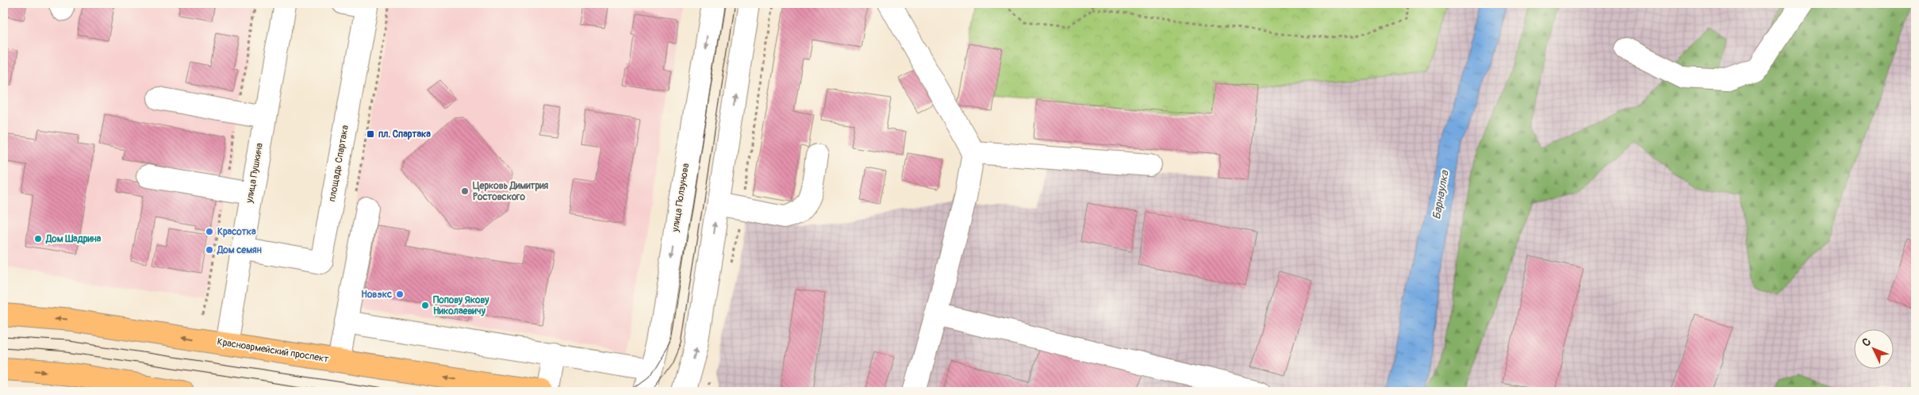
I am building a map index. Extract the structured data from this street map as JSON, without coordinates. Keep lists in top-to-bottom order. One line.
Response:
{"streets":{"main road":["Красноармейский проспект"],"street":["площадь Спартака","улица Пушкина","улица Ползунова"]},"crossings":[["площадь Спартака","улица Пушкина"],["улица Пушкина","Красноармейский проспект"]],"water":["Барнаулка"],"places":{"transit":["пл. Спартака"],"other":["Церковь Димитрия Ростовского","Красотка","Дом Шадрина","Дом семян","Новэкс","Попову Якову Николаевичу"]},"north":"top left"}
